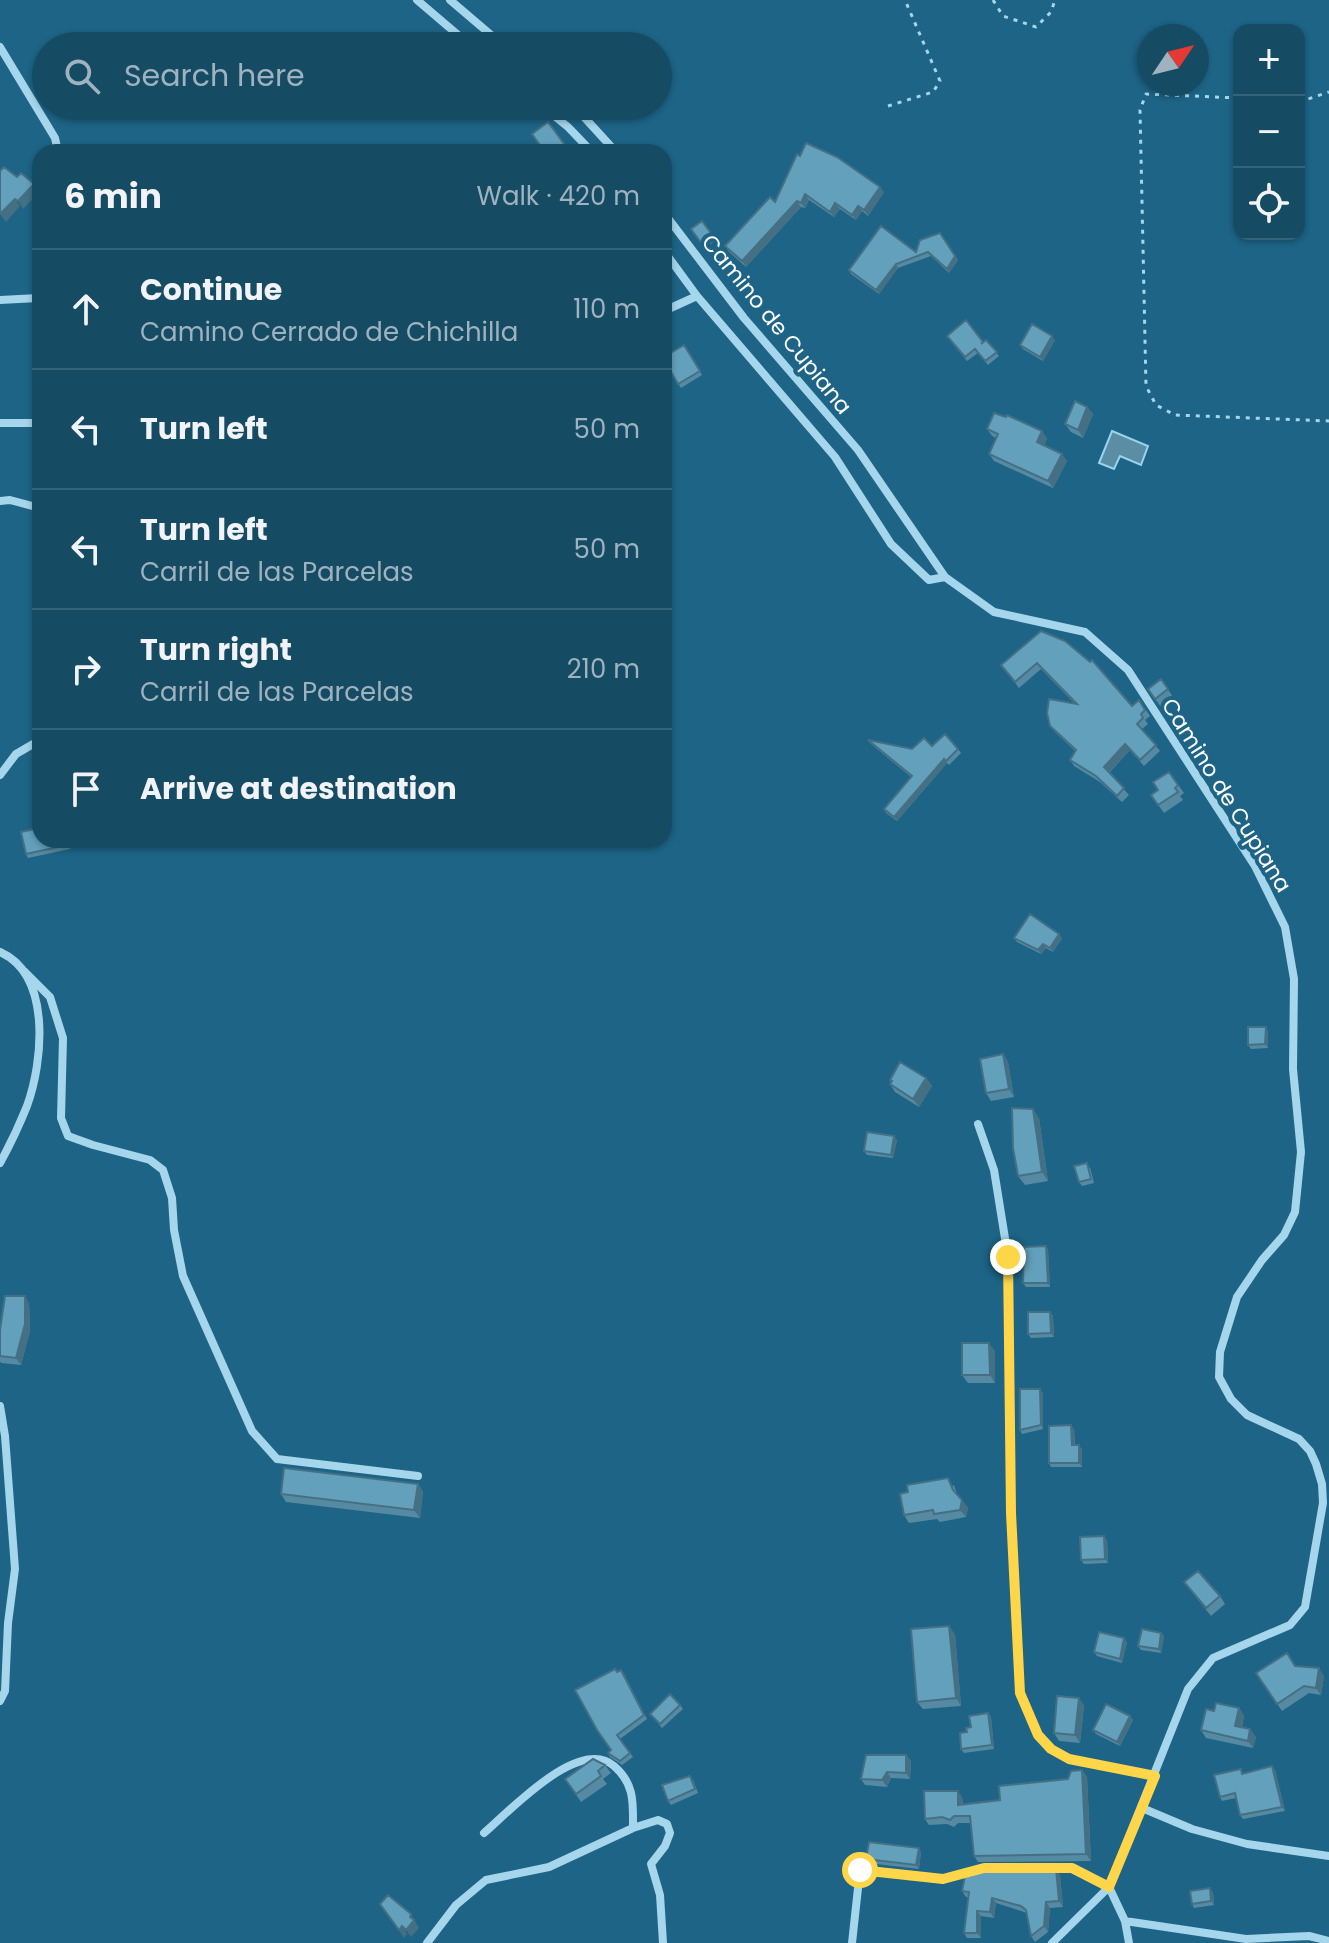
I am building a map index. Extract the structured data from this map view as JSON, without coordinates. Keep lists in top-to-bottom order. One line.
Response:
{"streets":{"street":["Camino de Cupiana"]},"north":"top right","page":{"map_buttons":["+","−"],"search":"Search here","heading":["6 min","Walk · 420 m"],"list":[["Continue","Camino Cerrado de Chichilla","110 m"],["Turn left","50 m"],["Turn left","Carril de las Parcelas","50 m"],["Turn right","Carril de las Parcelas","210 m"],"Arrive at destination"]}}
